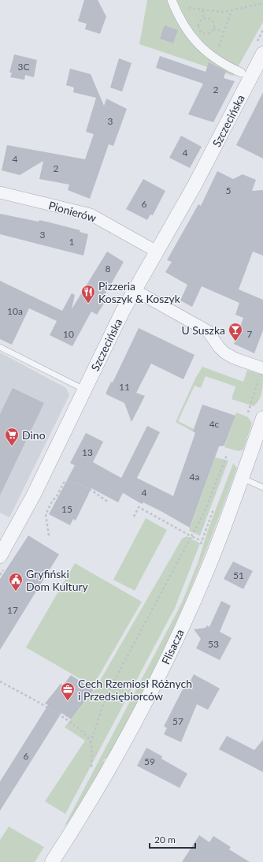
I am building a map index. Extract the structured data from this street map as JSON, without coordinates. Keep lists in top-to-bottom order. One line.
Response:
{"streets":{"street":["Szczecińska","Pionierów","Flisacza"]},"crossings":[["Szczecińska","Pionierów"]],"places":{"restaurant":["Pizzeria Koszyk & Koszyk"],"bar":["U Suszka"],"supermarket":["Dino"],"public building":["Gryfiński Dom Kultury"],"office":["Cech Rzemiosł Różnych i Przedsiębiorców"]},"house_numbers":["3C","2","3","4","4","2","5","6","3","1","8","10a","10","7","11","4c","13","4a","4","15","51","17","53","57","6","59"],"scale_bar":"20 m"}
